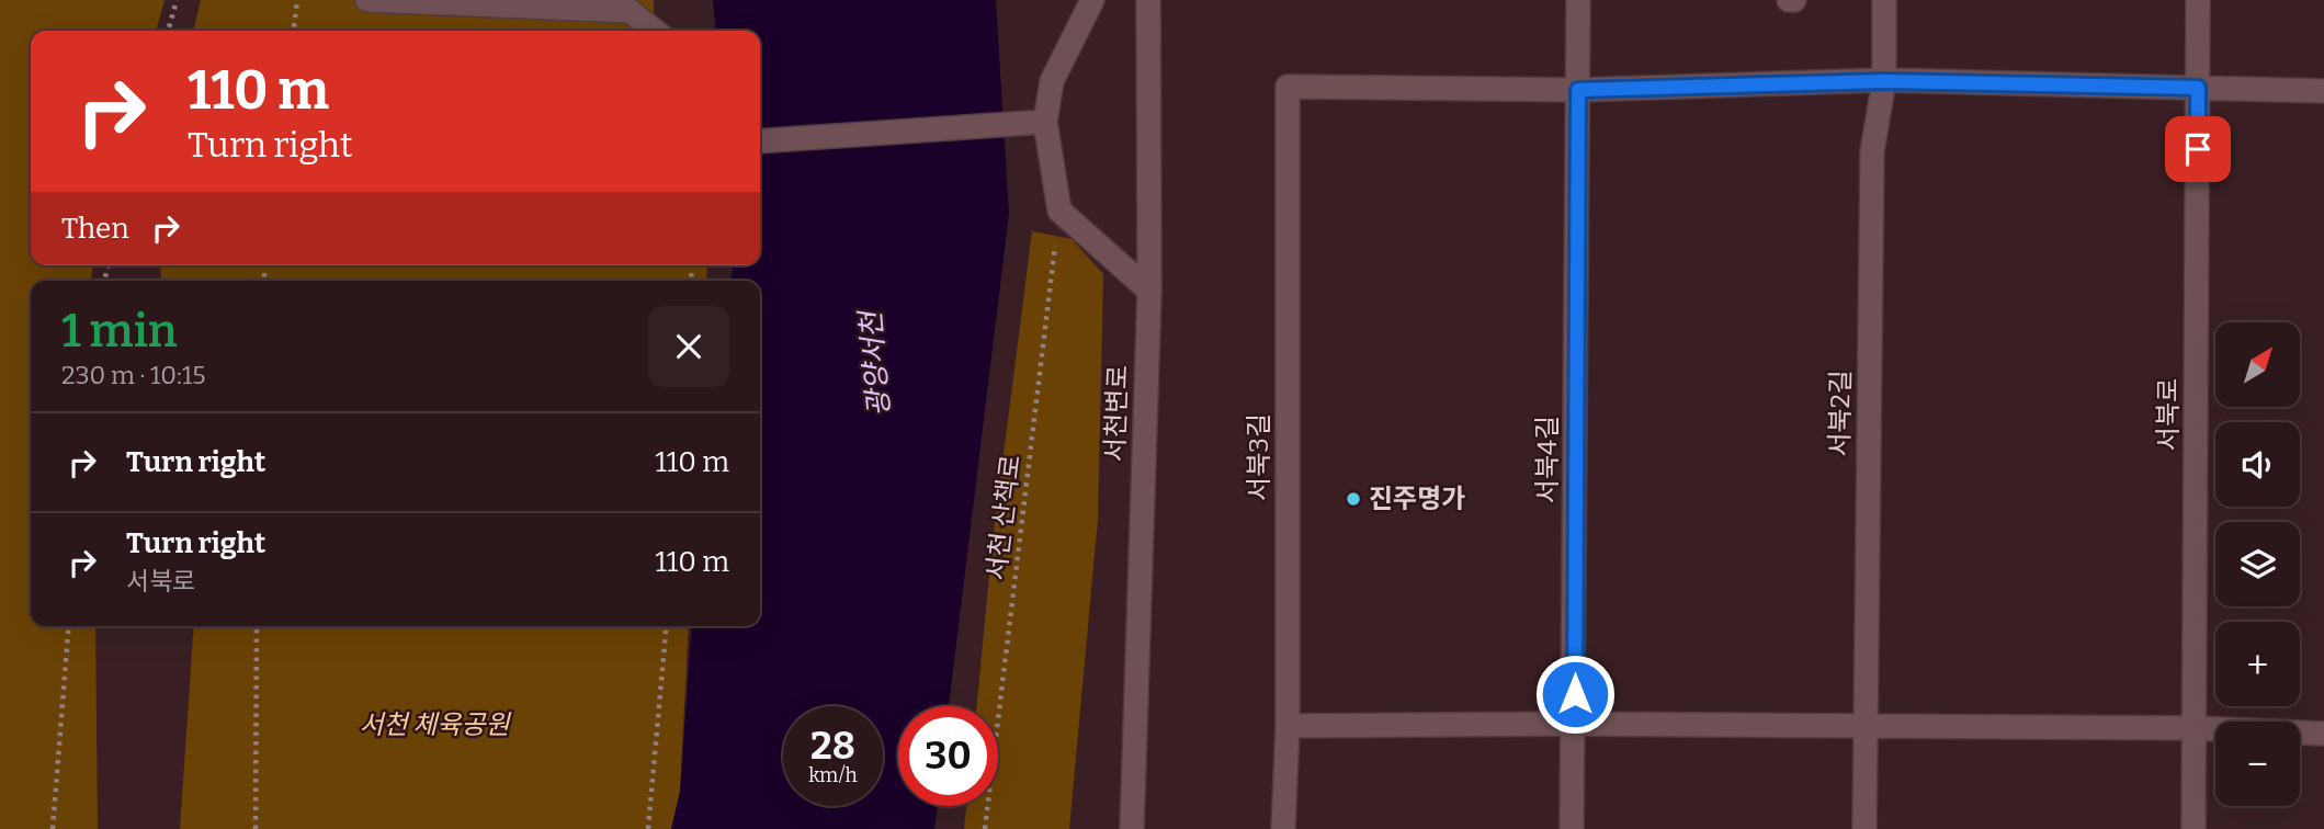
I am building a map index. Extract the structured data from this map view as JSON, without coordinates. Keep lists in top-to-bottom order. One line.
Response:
{"streets":{"street":["서천변로","서북2길","서북로","서북3길","서북4길"],"path":["서천 산책로"]},"crossings":[["서북3길","서북4길"]],"water":["광양서천"],"parks":["서천 체육공원"],"places":["진주명가"],"north":"top right","page":{"turn":["110 m","Turn right"],"then":"Then","heading":["1 min","230 m · 10:15"],"map_buttons":["+","−"],"list":[{"name":"Turn right","value":"110 m"},{"name":"Turn right","note":"서북로","value":"110 m"}],"speed":"28 km/h","limit":"30"}}
